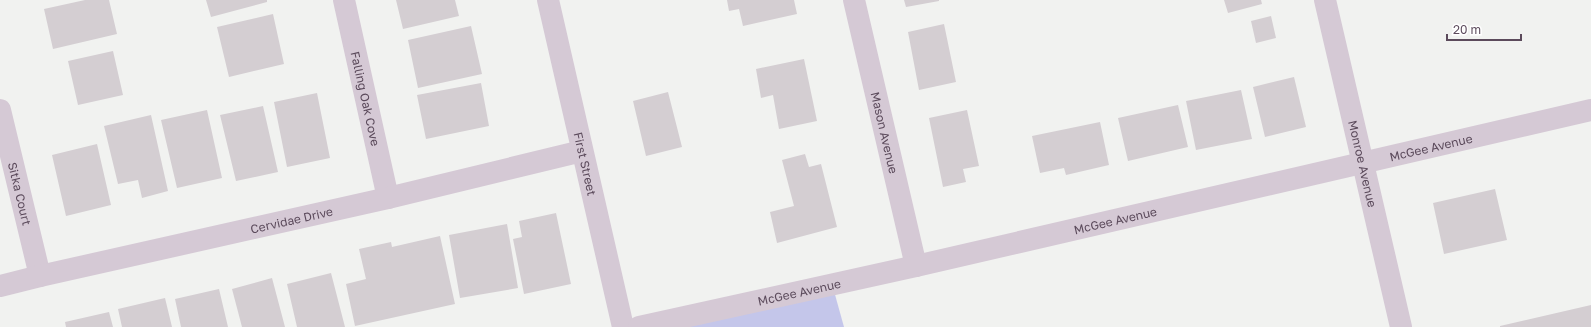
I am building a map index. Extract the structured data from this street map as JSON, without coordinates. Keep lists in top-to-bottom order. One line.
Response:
{"streets":{"street":["Falling Oak Cove","Mason Avenue","McGee Avenue","Monroe Avenue","First Street","Sitka Court","Cervidae Drive"]},"crossings":[["Falling Oak Cove","Cervidae Drive"],["Mason Avenue","McGee Avenue"],["McGee Avenue","Monroe Avenue"],["First Street","Cervidae Drive"],["Sitka Court","Cervidae Drive"]],"scale_bar":"20 m"}
